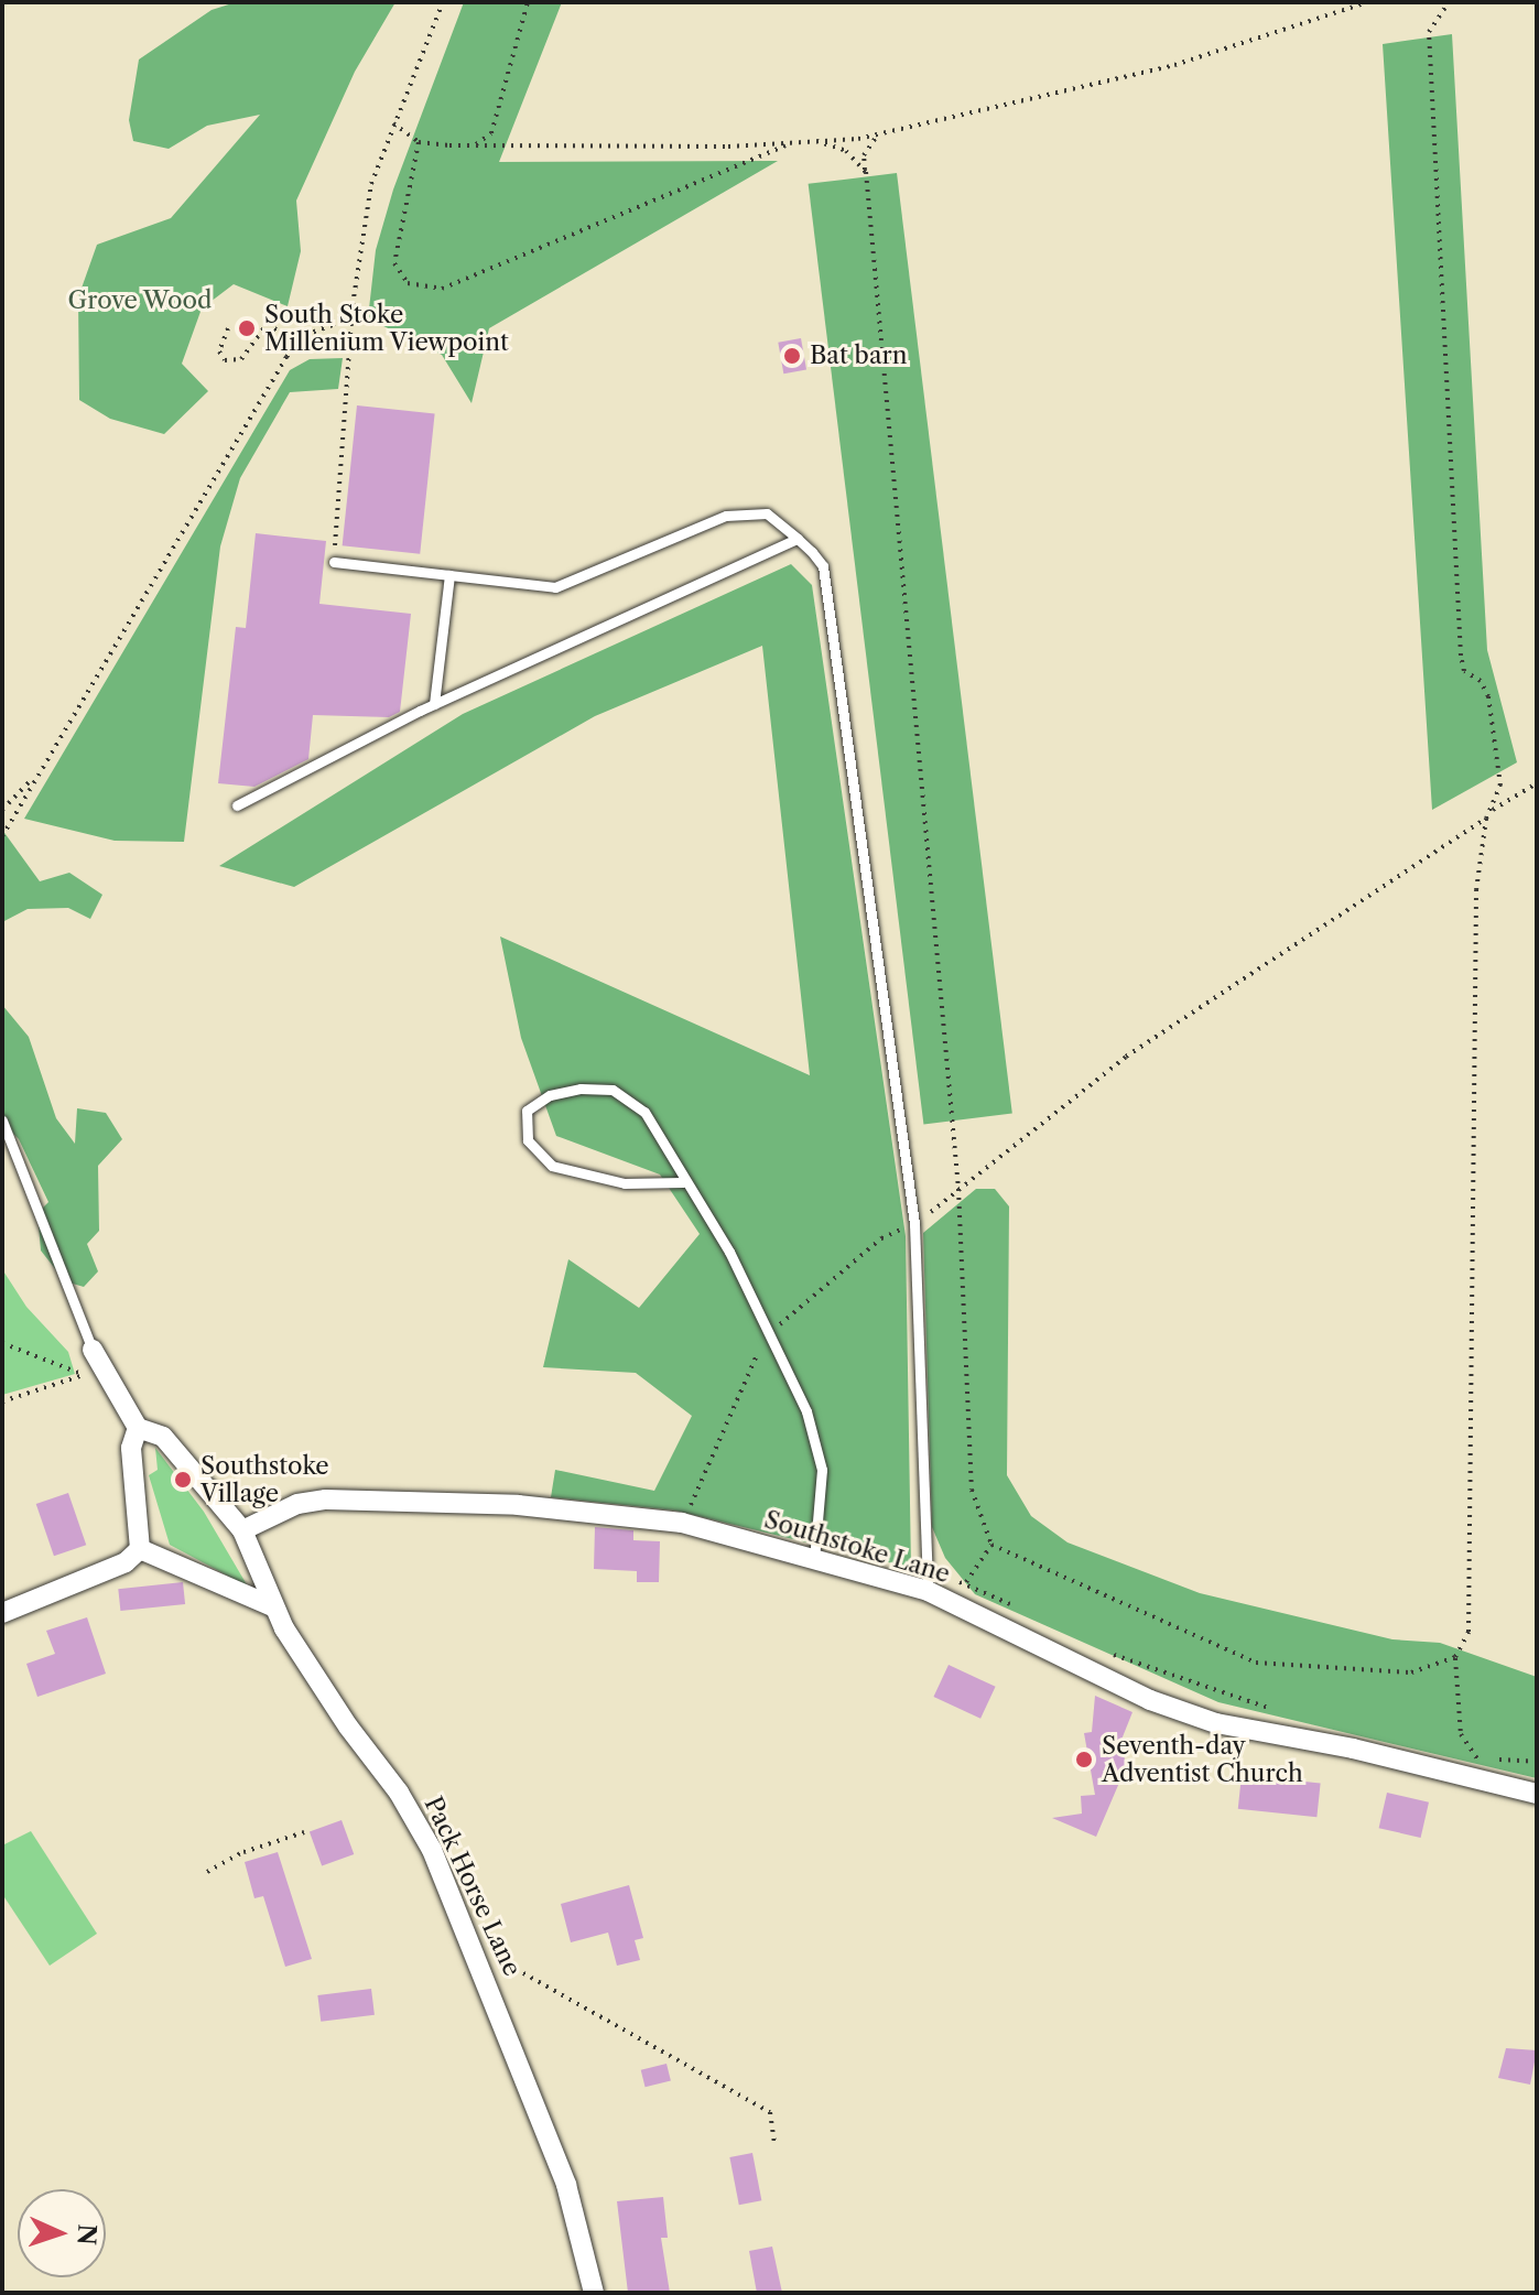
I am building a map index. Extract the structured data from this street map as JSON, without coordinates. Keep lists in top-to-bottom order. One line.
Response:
{"streets":{"street":["Southstoke Lane","Pack Horse Lane"]},"crossings":[["Southstoke Lane","Pack Horse Lane"]],"parks":["Grove Wood"],"places":["South Stoke Millenium Viewpoint","Bat barn","Southstoke Village","Seventh-day Adventist Church"],"north":"right"}
